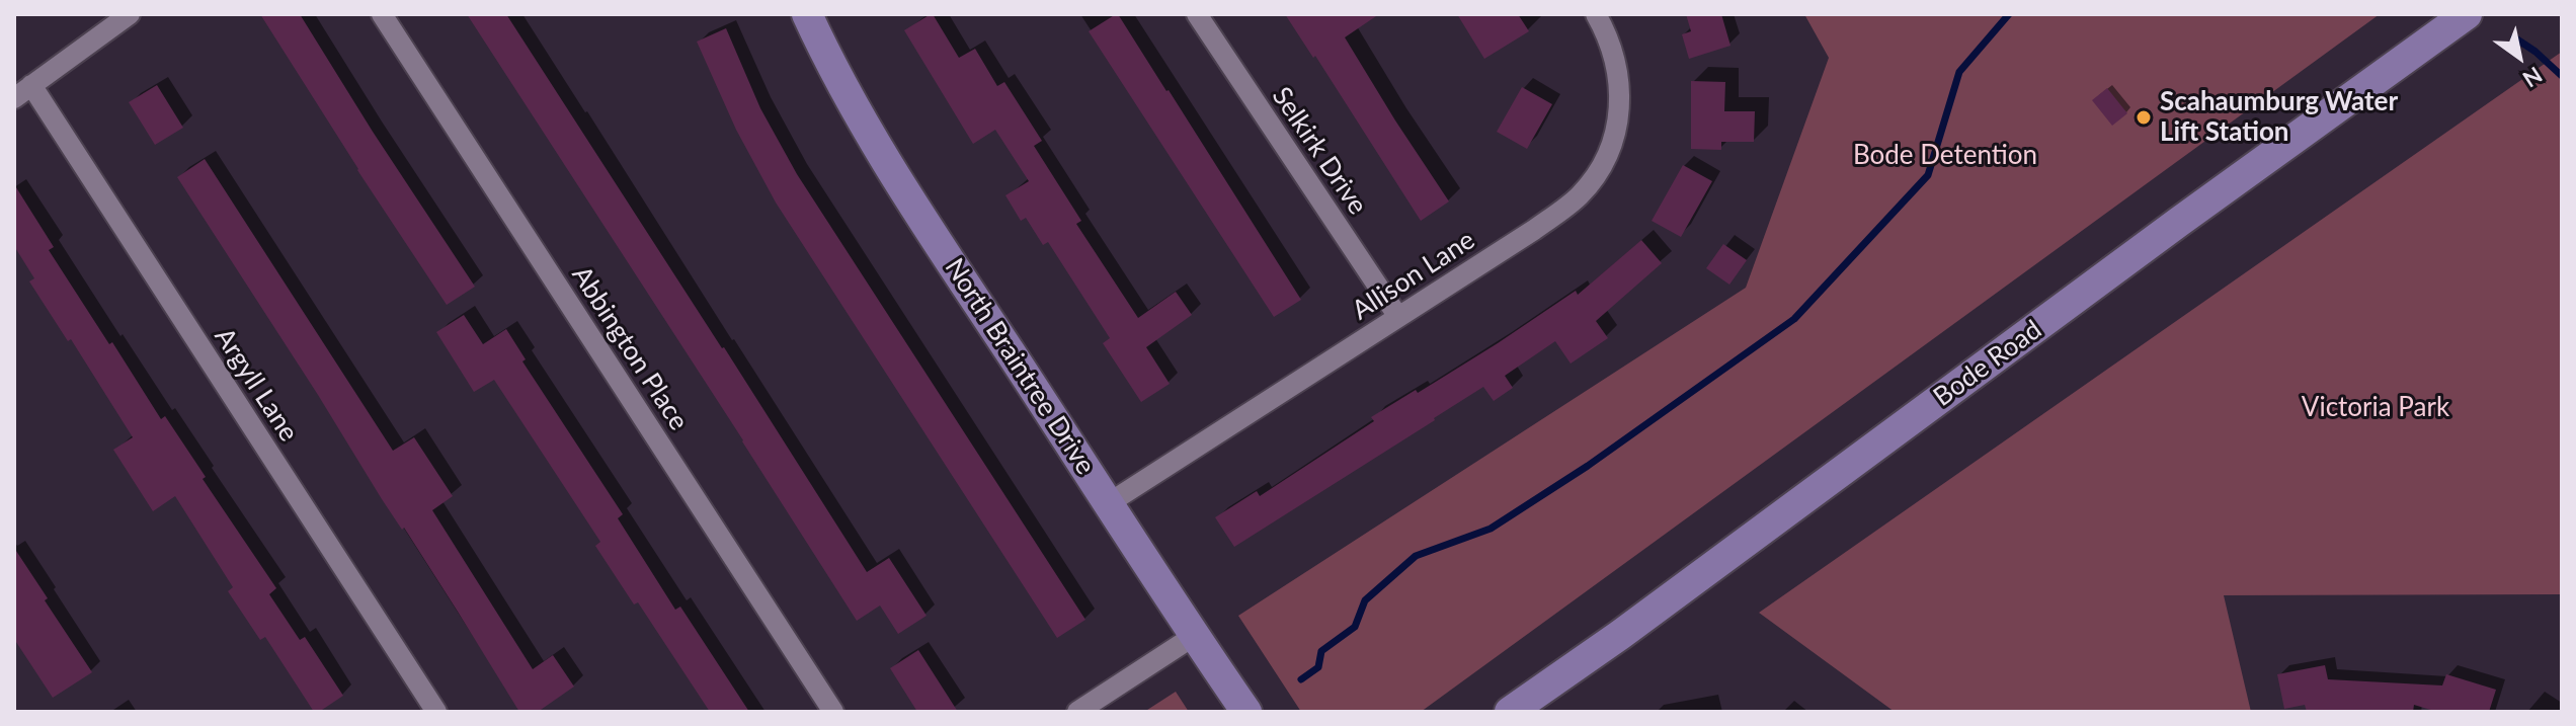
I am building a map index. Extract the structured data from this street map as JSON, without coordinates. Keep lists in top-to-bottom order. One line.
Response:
{"streets":{"street":["Selkirk Drive","Allison Lane","Abbington Place","Bode Road","North Braintree Drive","Argyll Lane"]},"crossings":[["Selkirk Drive","Allison Lane"],["Allison Lane","North Braintree Drive"]],"parks":["Bode Detention","Victoria Park"],"places":["Scahaumburg Water Lift Station"],"north":"bottom right"}
